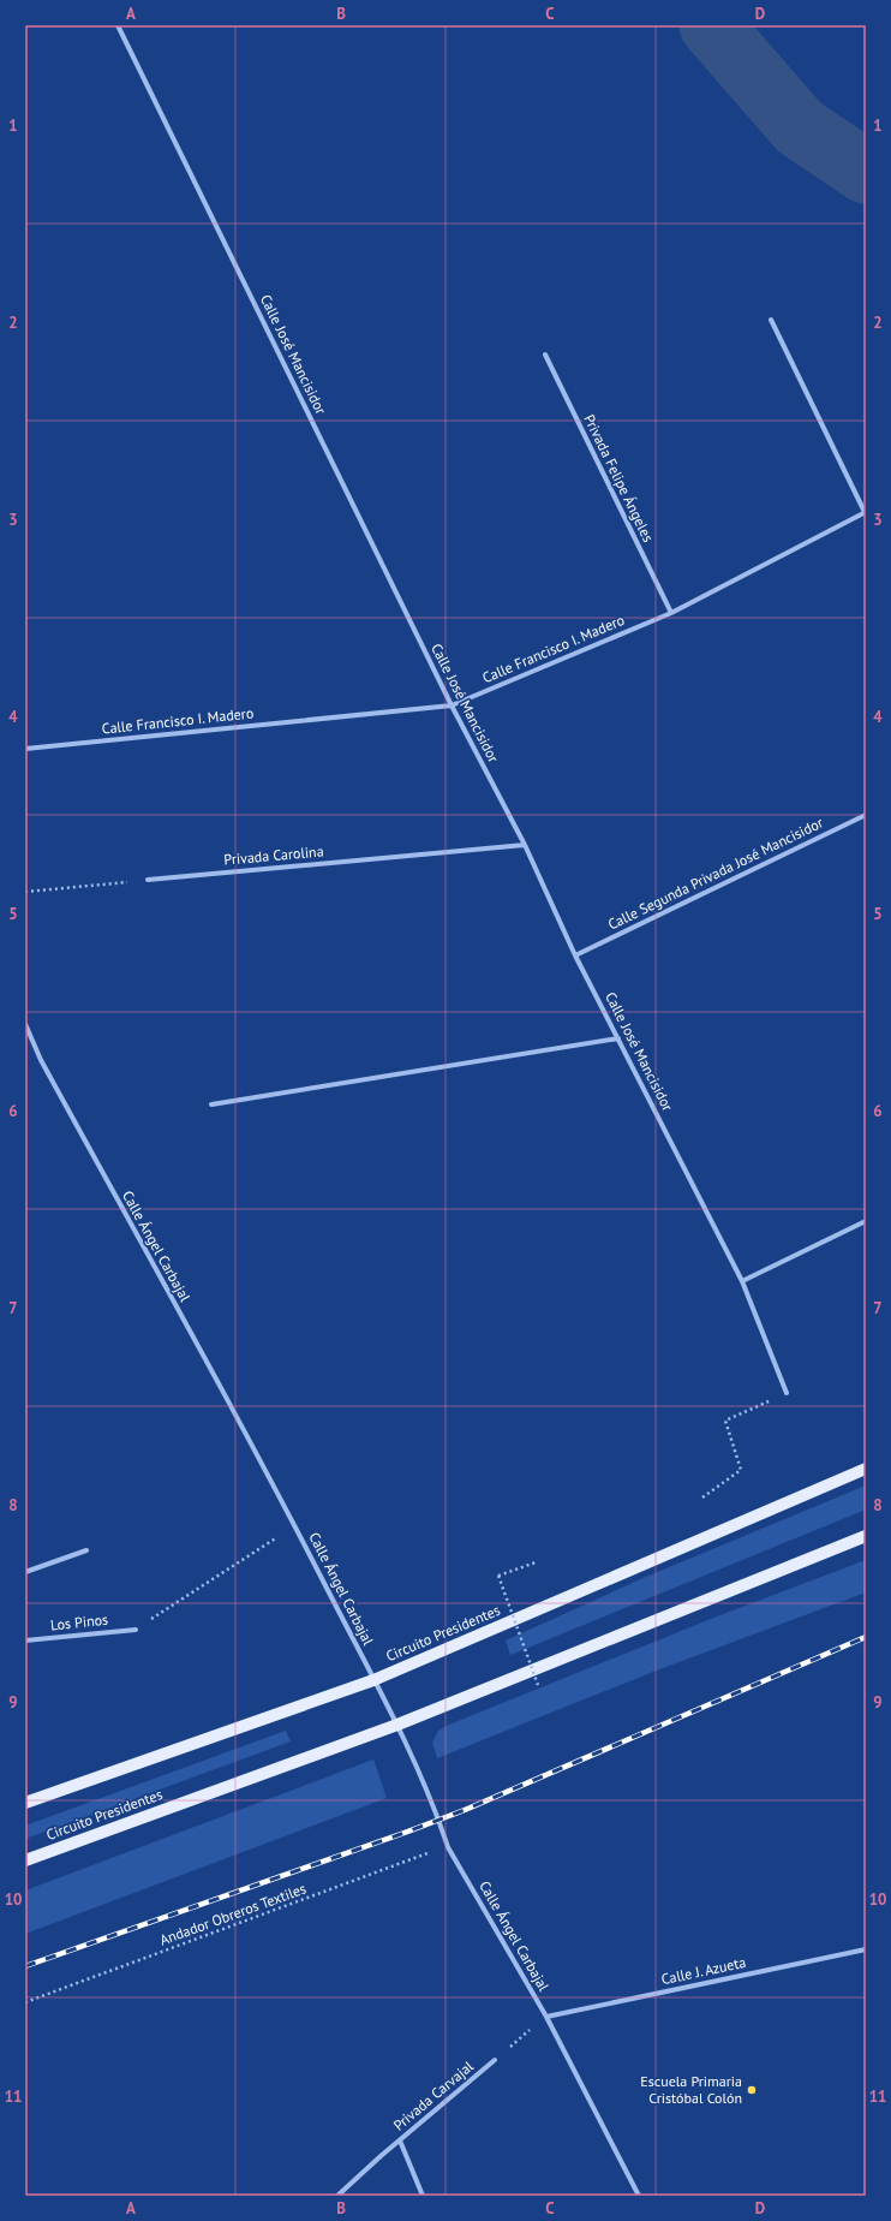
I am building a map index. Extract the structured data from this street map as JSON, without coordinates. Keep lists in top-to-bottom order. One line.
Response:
{"streets":{"main road":["Circuito Presidentes"],"street":["Calle José Mancisidor","Privada Felipe Ángeles","Calle Francisco I. Madero","Privada Carolina","Calle Segunda Privada José Mancisidor","Calle Ángel Carbajal","Los Pinos","Calle J. Azueta","Privada Carvajal"],"path":["Andador Obreros Textiles"]},"crossings":[["Calle José Mancisidor","Calle Francisco I. Madero"],["Calle José Mancisidor","Privada Carolina"],["Calle José Mancisidor","Calle Segunda Privada José Mancisidor"],["Privada Felipe Ángeles","Calle Francisco I. Madero"],["Calle Ángel Carbajal","Circuito Presidentes"],["Calle Ángel Carbajal","Andador Obreros Textiles"],["Calle Ángel Carbajal","Calle J. Azueta"],["Calle Ángel Carbajal","Privada Carvajal"],["Calle J. Azueta","Privada Carvajal"]],"places":["Escuela Primaria Cristóbal Colón"],"grid":{"columns":["A","B","C","D"],"rows":["1","2","3","4","5","6","7","8","9","10","11"]}}
